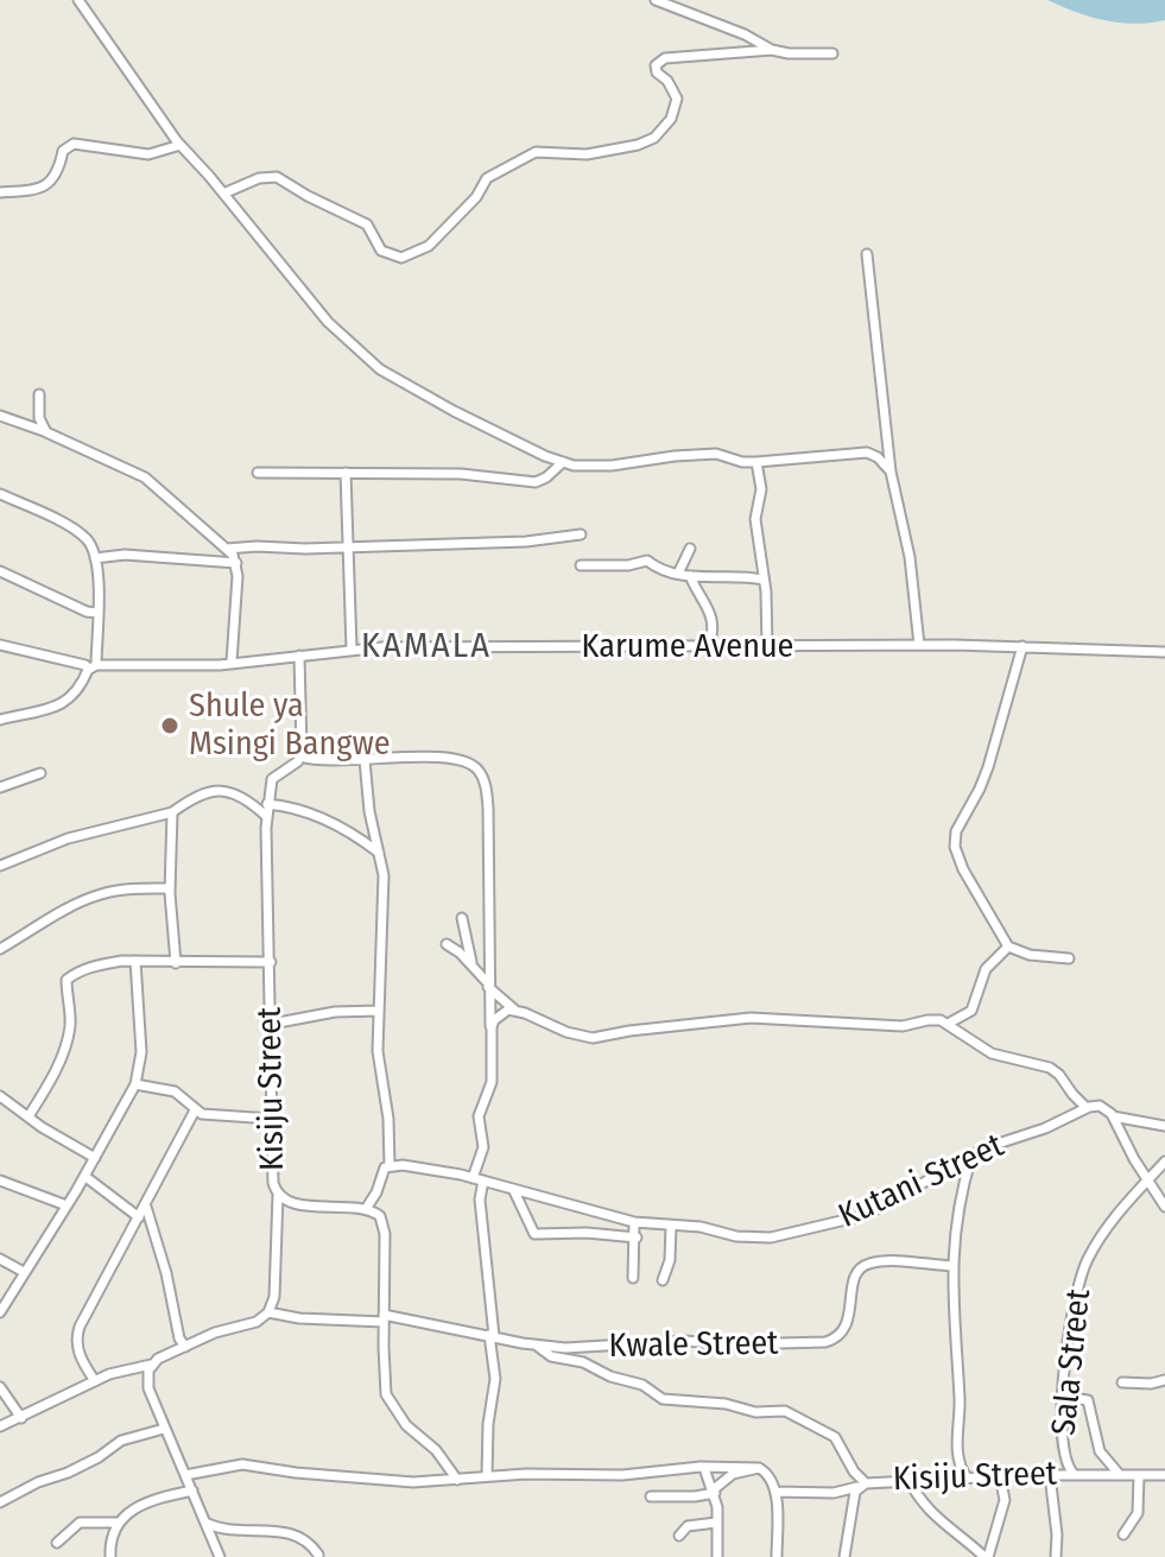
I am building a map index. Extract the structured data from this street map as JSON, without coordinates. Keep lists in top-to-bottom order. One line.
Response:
{"streets":{"street":["Karume Avenue","Kisiju Street","Kutani Street","Kwale Street","Sala Street"]},"crossings":[["Kisiju Street","Sala Street"]],"districts":["KAMALA"],"places":["Shule ya Msingi Bangwe"]}
